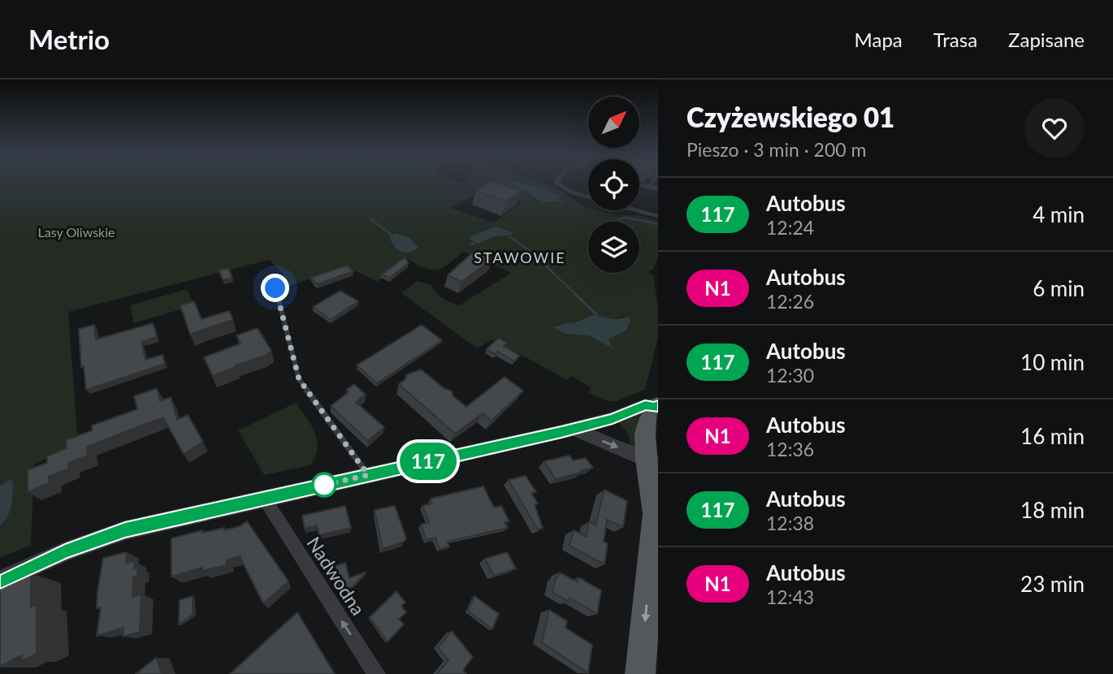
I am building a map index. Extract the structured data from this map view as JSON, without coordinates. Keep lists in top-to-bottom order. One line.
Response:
{"streets":{"street":["Nadwodna"]},"one_way":["Nadwodna"],"districts":["STAWOWIE"],"parks":["Lasy Oliwskie"],"lines":["bus line 117"],"north":"top right","page":{"header":"Metrio","nav":["Mapa","Trasa","Zapisane"],"on_map":"117","heading":["Czyżewskiego 01","Pieszo · 3 min · 200 m"],"list":[{"mark":"117","name":"Autobus","note":"12:24","value":"4 min"},{"mark":"N1","name":"Autobus","note":"12:26","value":"6 min"},{"mark":"117","name":"Autobus","note":"12:30","value":"10 min"},{"mark":"N1","name":"Autobus","note":"12:36","value":"16 min"},{"mark":"117","name":"Autobus","note":"12:38","value":"18 min"},{"mark":"N1","name":"Autobus","note":"12:43","value":"23 min"}]}}
